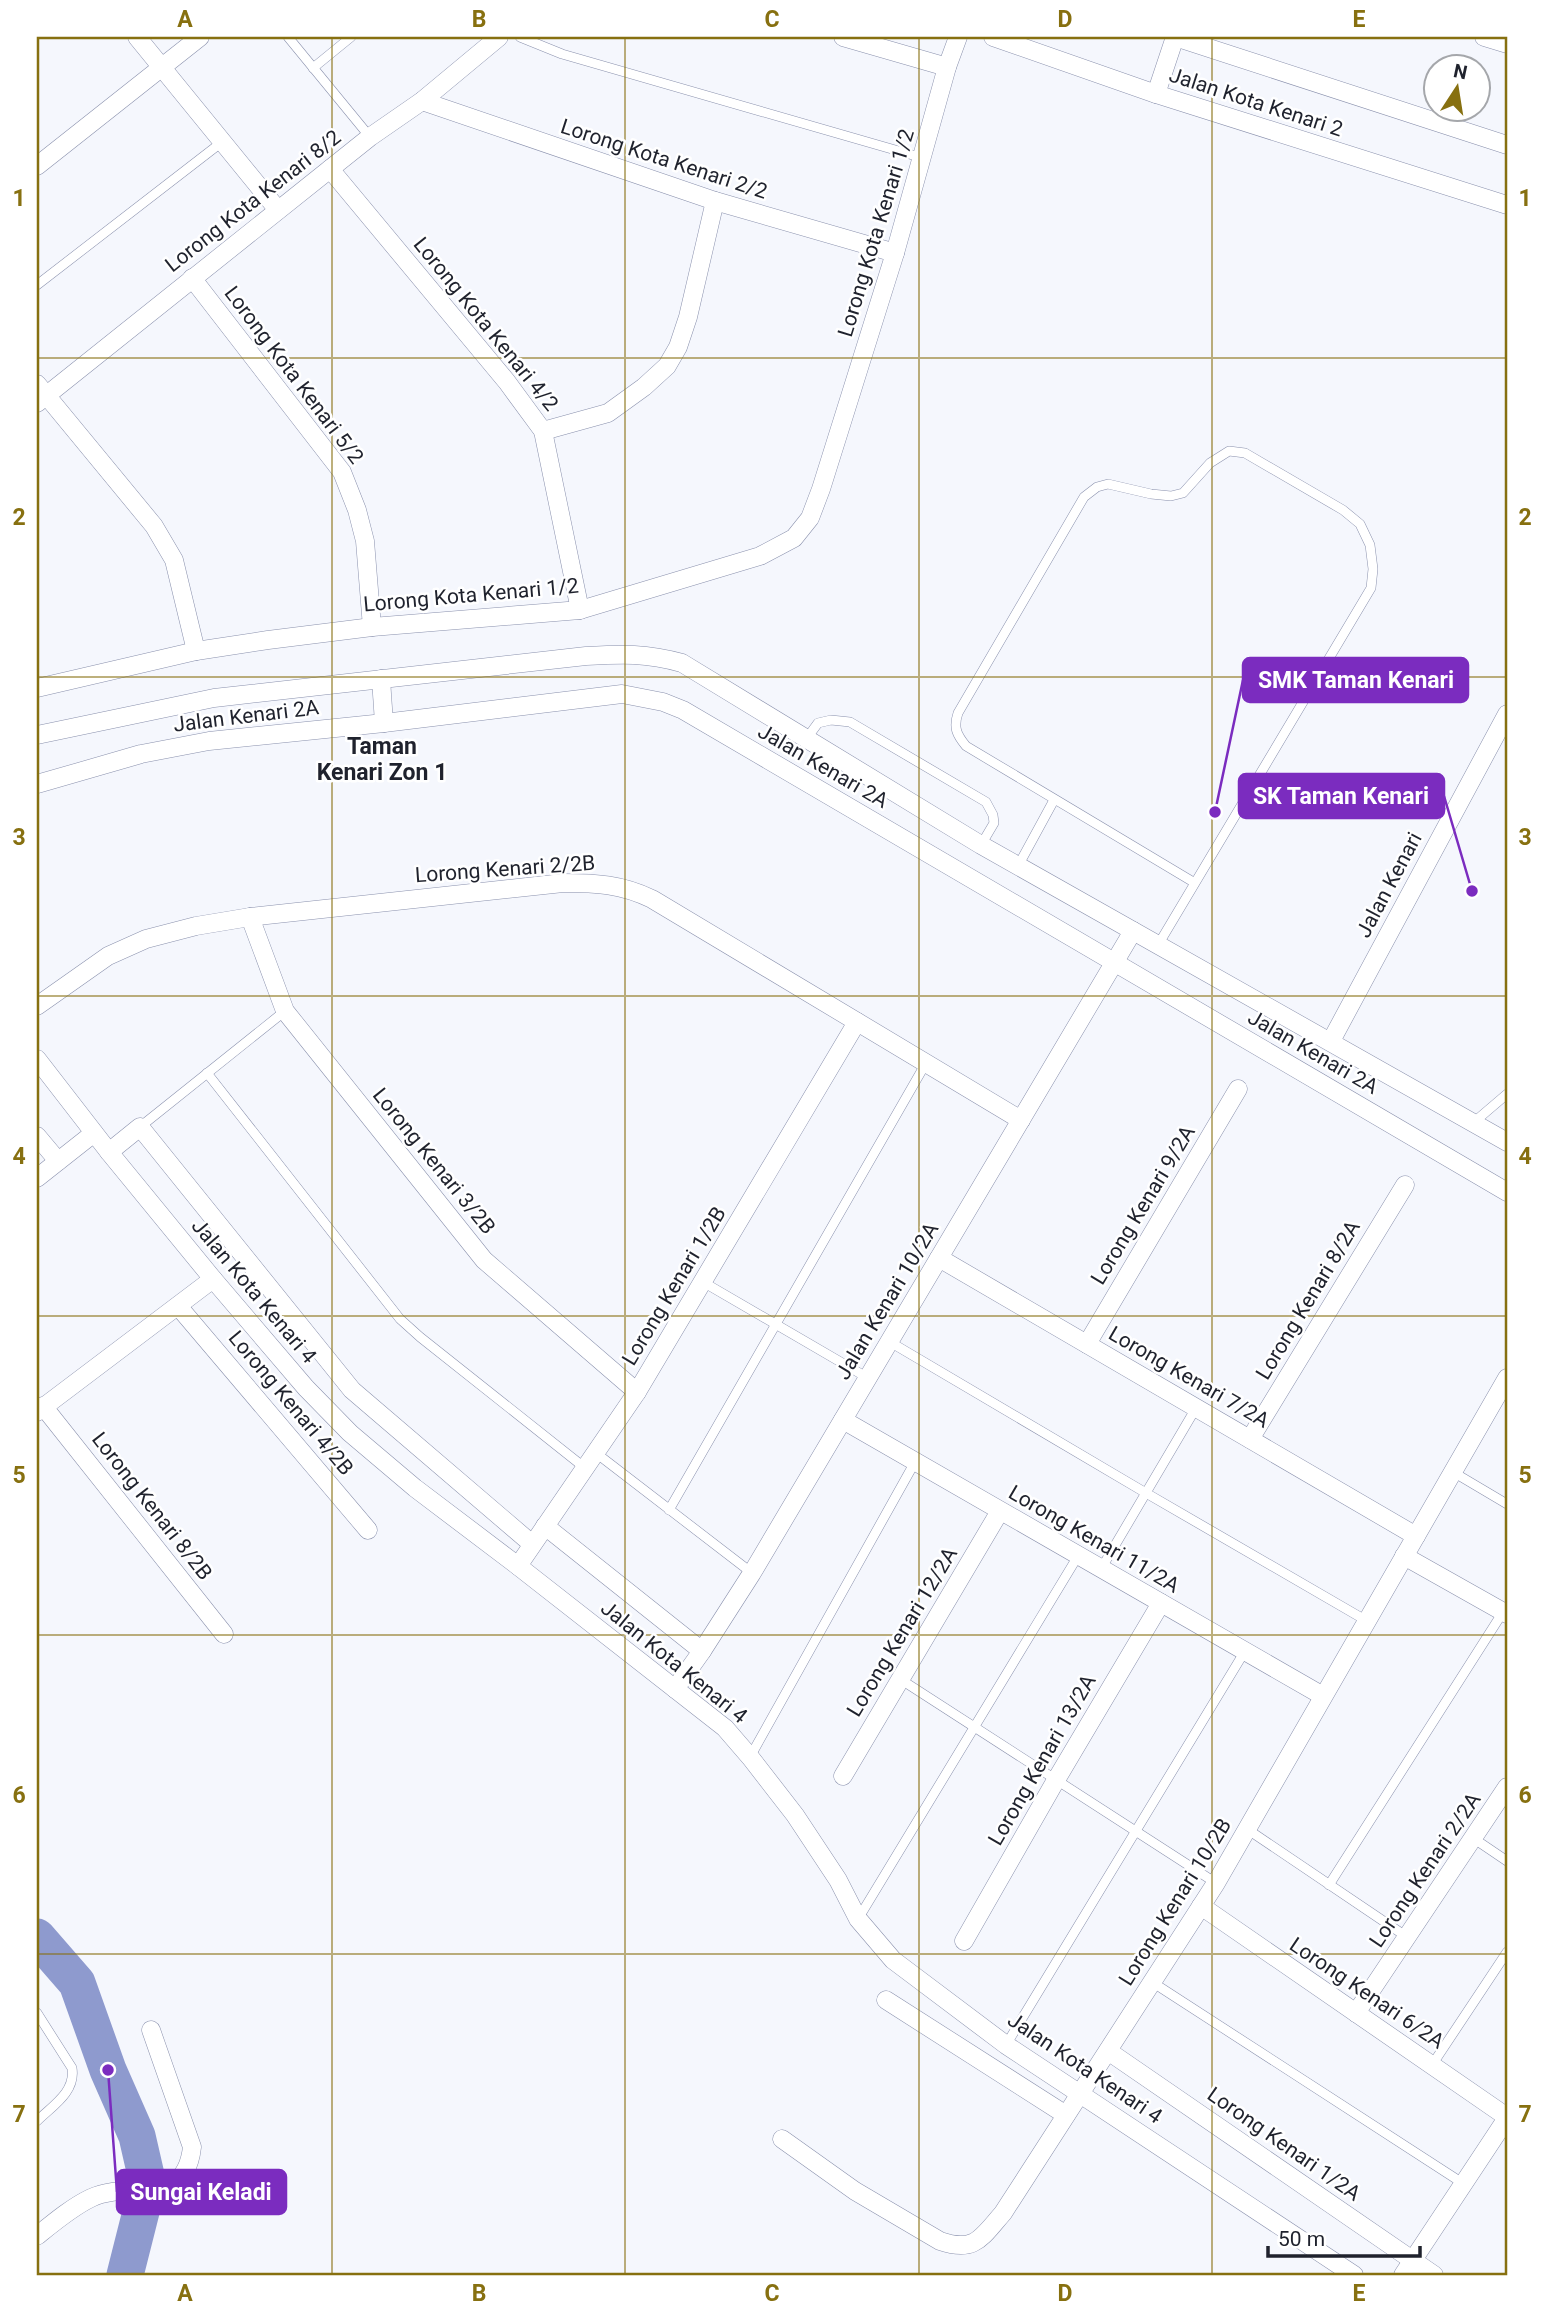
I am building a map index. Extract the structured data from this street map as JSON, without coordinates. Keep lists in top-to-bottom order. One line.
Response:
{"streets":{"street":["Jalan Kota Kenari 2","Lorong Kota Kenari 2/2","Lorong Kota Kenari 8/2","Lorong Kota Kenari 1/2","Lorong Kota Kenari 4/2","Lorong Kota Kenari 5/2","Jalan Kenari 2A","Lorong Kenari 2/2B","Jalan Kenari","Lorong Kenari 3/2B","Lorong Kenari 9/2A","Lorong Kenari 1/2B","Jalan Kota Kenari 4","Lorong Kenari 8/2A","Jalan Kenari 10/2A","Lorong Kenari 7/2A","Lorong Kenari 4/2B","Lorong Kenari 8/2B","Lorong Kenari 11/2A","Lorong Kenari 12/2A","Lorong Kenari 13/2A","Lorong Kenari 2/2A","Lorong Kenari 10/2B","Lorong Kenari 6/2A","Lorong Kenari 1/2A"]},"crossings":[["Lorong Kota Kenari 2/2","Lorong Kota Kenari 8/2"],["Lorong Kota Kenari 2/2","Lorong Kota Kenari 1/2"],["Lorong Kota Kenari 8/2","Lorong Kota Kenari 4/2"],["Lorong Kota Kenari 8/2","Lorong Kota Kenari 5/2"],["Lorong Kota Kenari 1/2","Lorong Kota Kenari 4/2"],["Lorong Kota Kenari 1/2","Lorong Kota Kenari 5/2"],["Jalan Kenari 2A","Jalan Kenari"],["Jalan Kenari 2A","Jalan Kenari 10/2A"],["Lorong Kenari 2/2B","Lorong Kenari 3/2B"],["Lorong Kenari 2/2B","Lorong Kenari 1/2B"],["Lorong Kenari 2/2B","Jalan Kenari 10/2A"],["Lorong Kenari 3/2B","Lorong Kenari 1/2B"],["Lorong Kenari 9/2A","Lorong Kenari 7/2A"],["Lorong Kenari 1/2B","Jalan Kota Kenari 4"],["Jalan Kota Kenari 4","Jalan Kenari 10/2A"],["Jalan Kota Kenari 4","Lorong Kenari 10/2B"],["Lorong Kenari 8/2A","Lorong Kenari 7/2A"],["Jalan Kenari 10/2A","Lorong Kenari 7/2A"],["Jalan Kenari 10/2A","Lorong Kenari 11/2A"],["Lorong Kenari 7/2A","Lorong Kenari 10/2B"],["Lorong Kenari 11/2A","Lorong Kenari 12/2A"],["Lorong Kenari 11/2A","Lorong Kenari 13/2A"],["Lorong Kenari 11/2A","Lorong Kenari 10/2B"],["Lorong Kenari 2/2A","Lorong Kenari 6/2A"],["Lorong Kenari 10/2B","Lorong Kenari 6/2A"],["Lorong Kenari 10/2B","Lorong Kenari 1/2A"]],"districts":["Taman Kenari Zon 1"],"places":["SMK Taman Kenari","SK Taman Kenari","Sungai Keladi"],"scale_bar":"50 m","north":"top","grid":{"columns":["A","B","C","D","E"],"rows":["1","2","3","4","5","6","7"]}}
